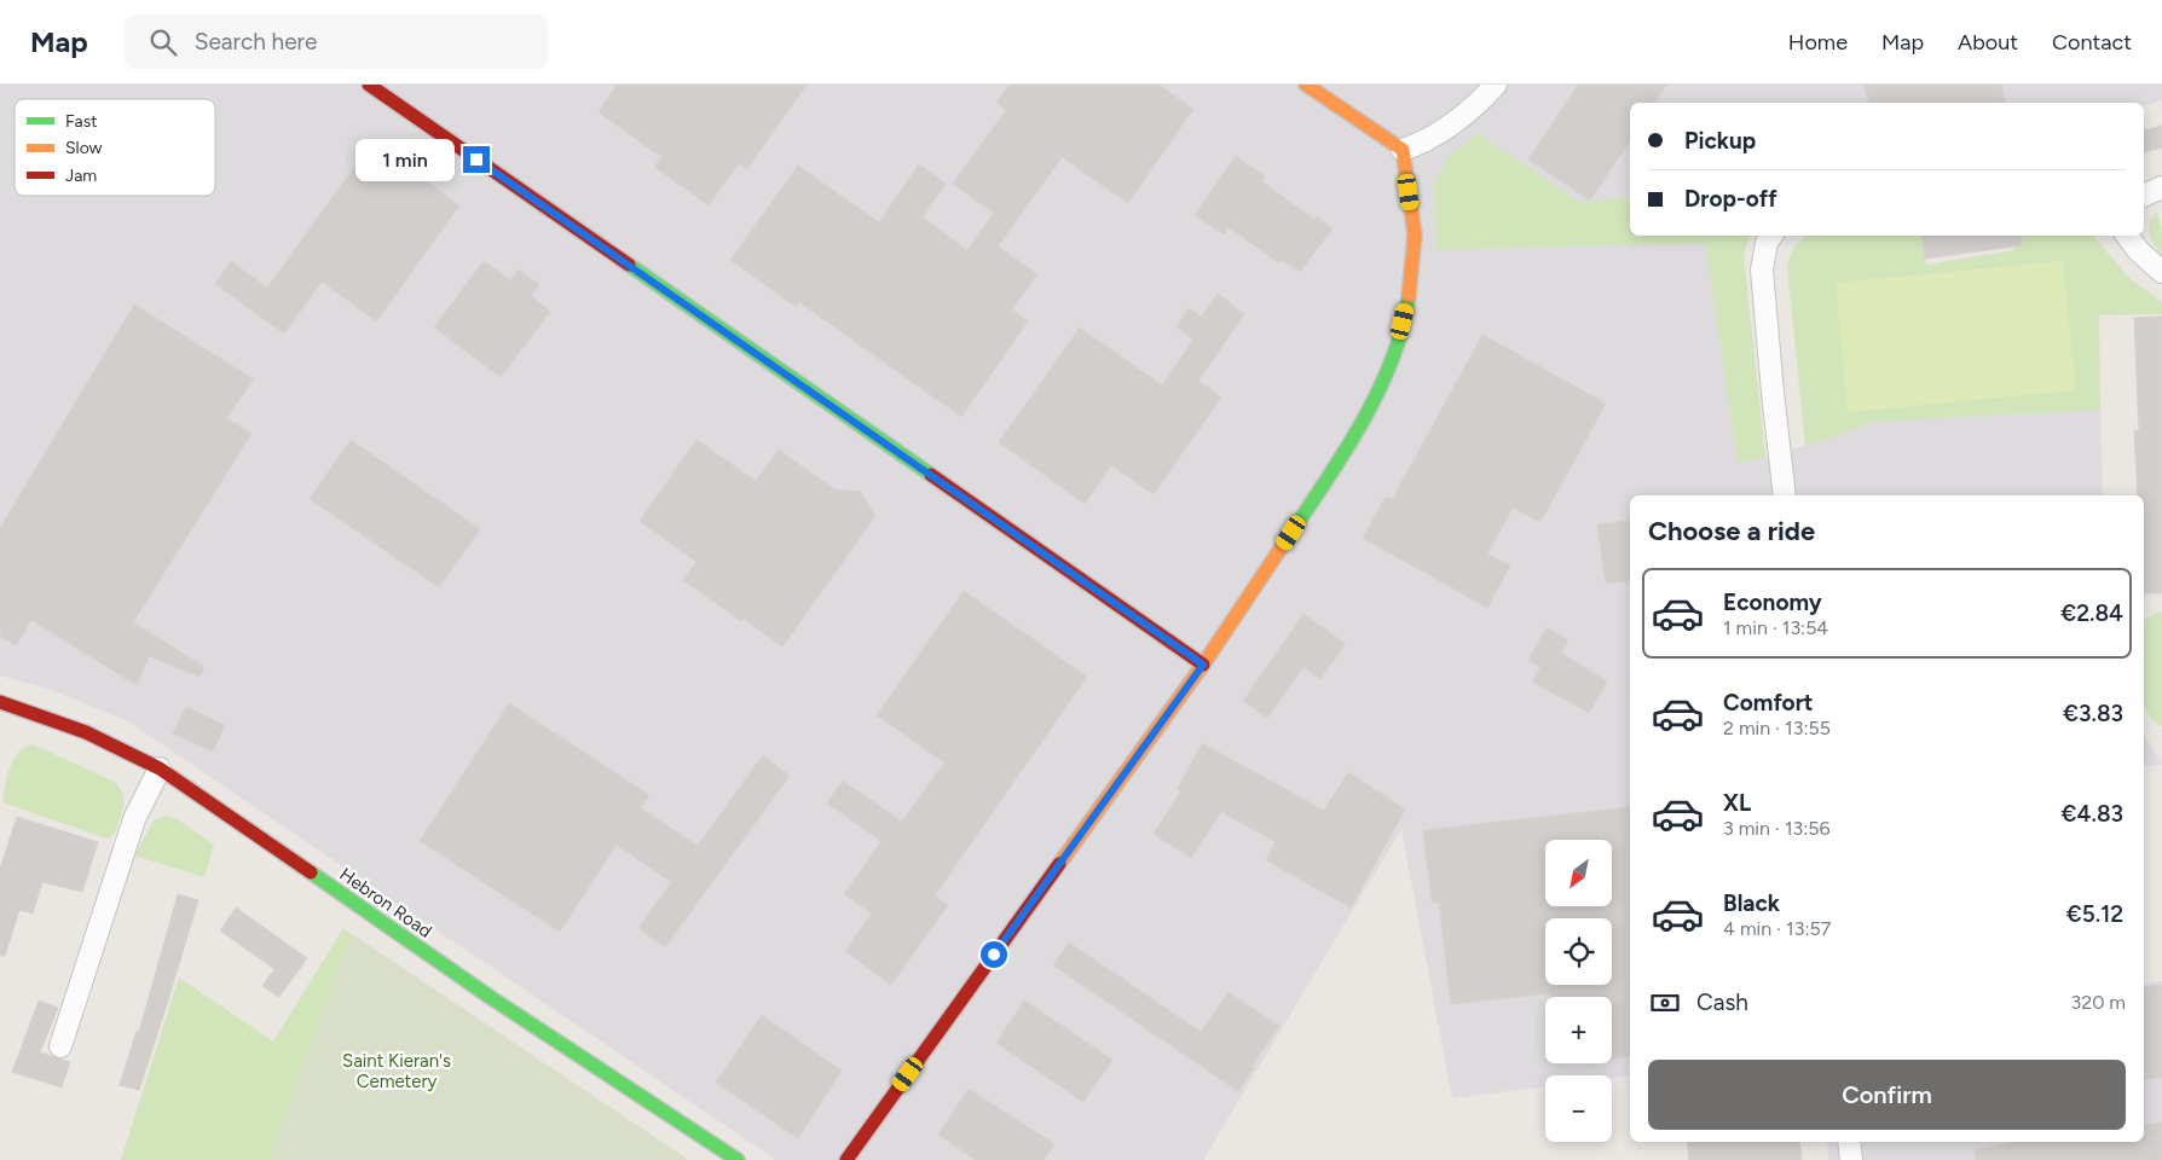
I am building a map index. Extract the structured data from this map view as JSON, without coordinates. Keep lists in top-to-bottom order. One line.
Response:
{"streets":{"street":["Hebron Road"]},"parks":["Saint Kieran's Cemetery"],"legend":["Fast","Slow","Jam"],"north":"bottom left","page":{"header":"Map","search":"Search here","nav":["Home","Map","About","Contact"],"banner":["Pickup","Drop-off"],"bubble":"1 min","heading":"Choose a ride","list":[{"name":"Economy","note":"1 min · 13:54","value":"€2.84"},{"name":"Comfort","note":"2 min · 13:55","value":"€3.83"},{"name":"XL","note":"3 min · 13:56","value":"€4.83"},{"name":"Black","note":"4 min · 13:57","value":"€5.12"}],"map_buttons":["+","−"],"pay":["Cash","320 m"],"buttons":"Confirm"}}
